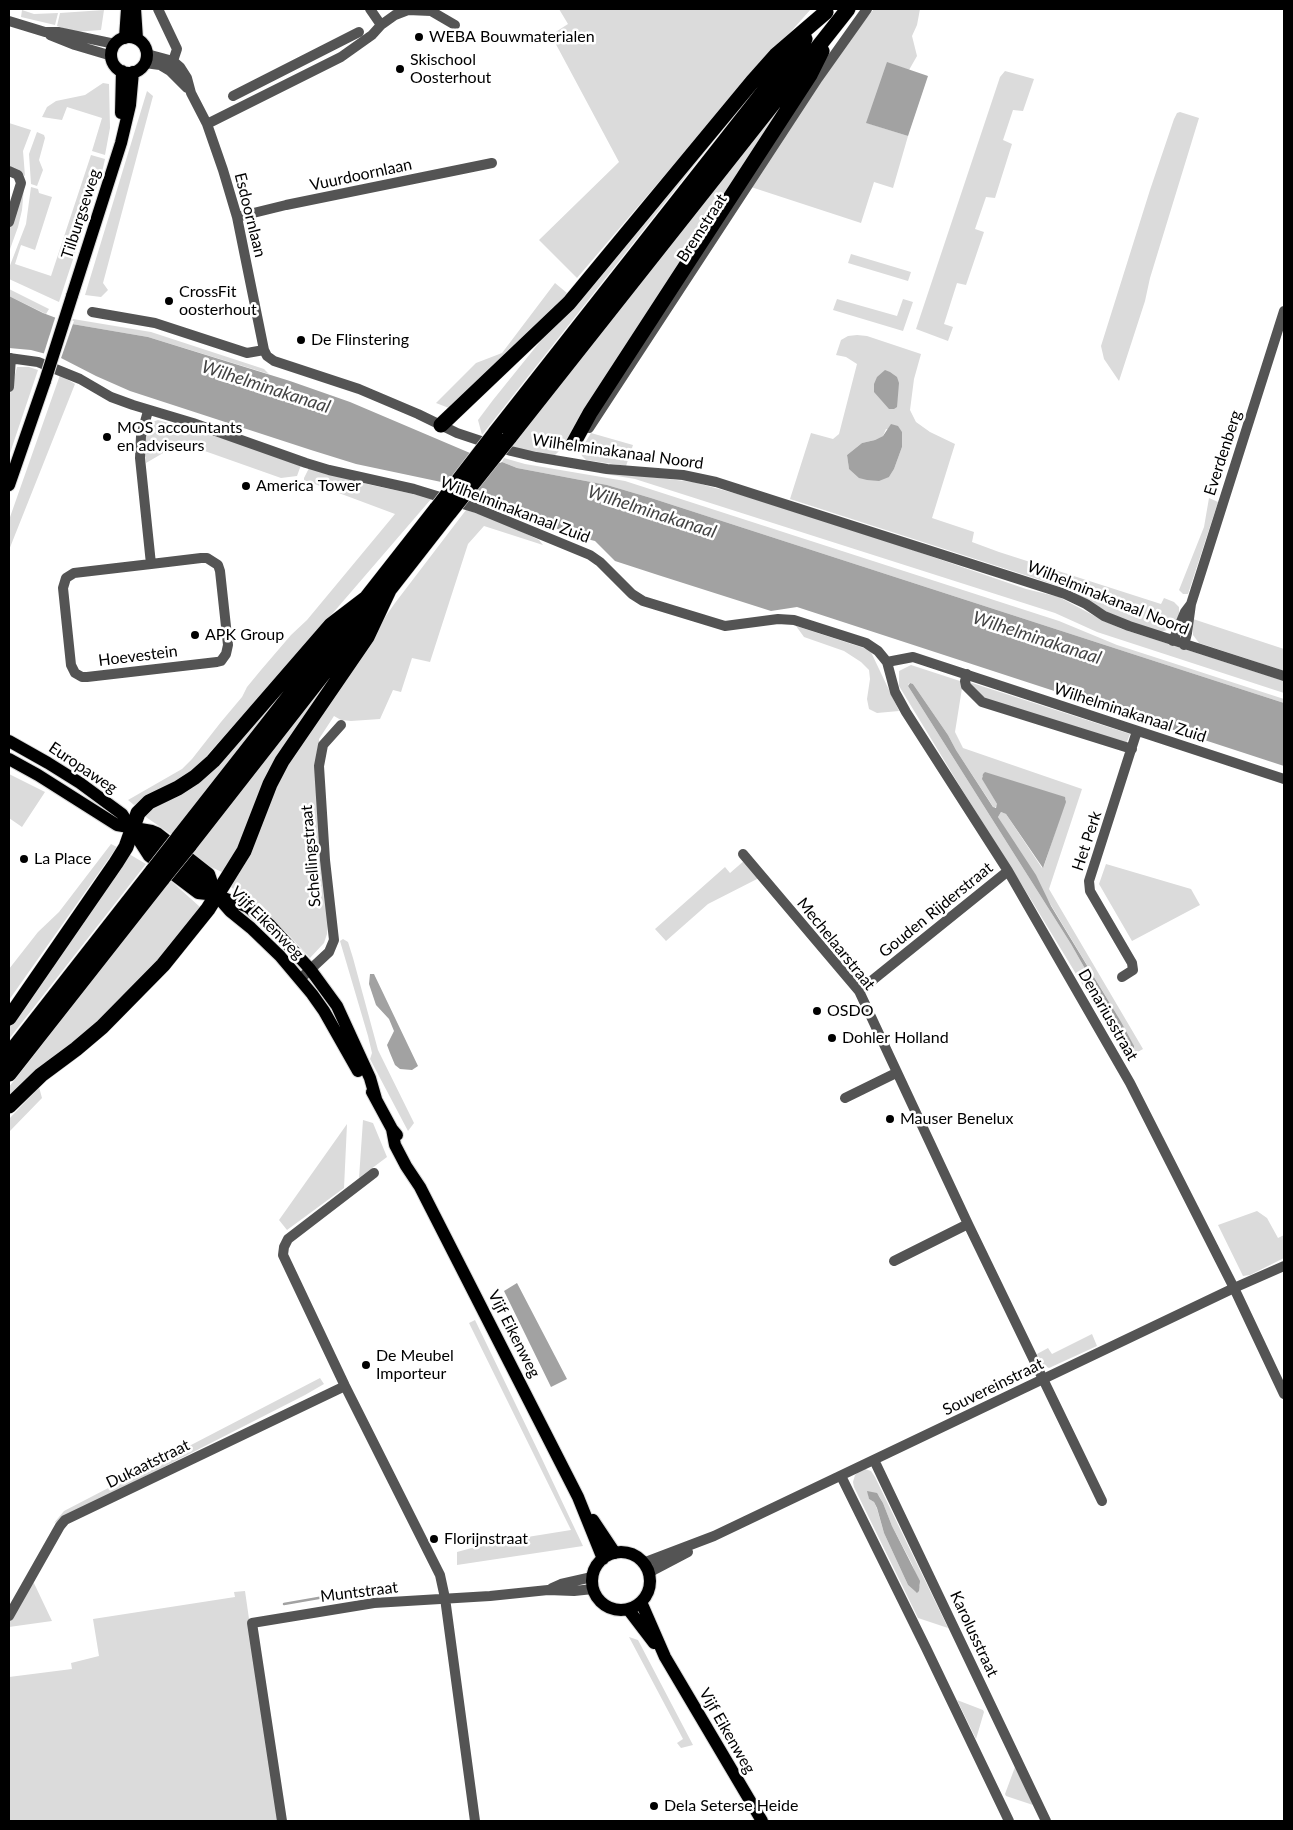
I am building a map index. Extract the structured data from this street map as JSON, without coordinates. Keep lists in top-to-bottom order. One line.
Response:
{"streets":{"main road":["Tilburgseweg","Europaweg","Vijf Eikenweg"],"street":["Vuurdoornlaan","Esdoornlaan","Bremstraat","Wilhelminakanaal Noord","Everdenberg","Wilhelminakanaal Zuid","Hoevestein","Het Perk","Schellingstraat","Gouden Rijderstraat","Mechelaarstraat","Denariusstraat","Souvereinstraat","Dukaatstraat","Muntstraat","Karolusstraat"]},"crossings":[["Vuurdoornlaan","Esdoornlaan"],["Tilburgseweg","Esdoornlaan"],["Esdoornlaan","Wilhelminakanaal Noord"],["Wilhelminakanaal Noord","Everdenberg"],["Wilhelminakanaal Zuid","Het Perk"],["Wilhelminakanaal Zuid","Denariusstraat"],["Europaweg","Vijf Eikenweg"],["Schellingstraat","Vijf Eikenweg"],["Gouden Rijderstraat","Mechelaarstraat"],["Gouden Rijderstraat","Denariusstraat"],["Vijf Eikenweg","Souvereinstraat"],["Mechelaarstraat","Souvereinstraat"],["Denariusstraat","Souvereinstraat"],["Souvereinstraat","Karolusstraat"]],"water":["Wilhelminakanaal"],"places":["WEBA Bouwmaterialen","Skischool Oosterhout","CrossFit oosterhout","De Flinstering","MOS accountants en adviseurs","America Tower","APK Group","La Place","OSDO","Dohler Holland","Mauser Benelux","De Meubel Importeur","Florijnstraat","Dela Seterse Heide"]}
